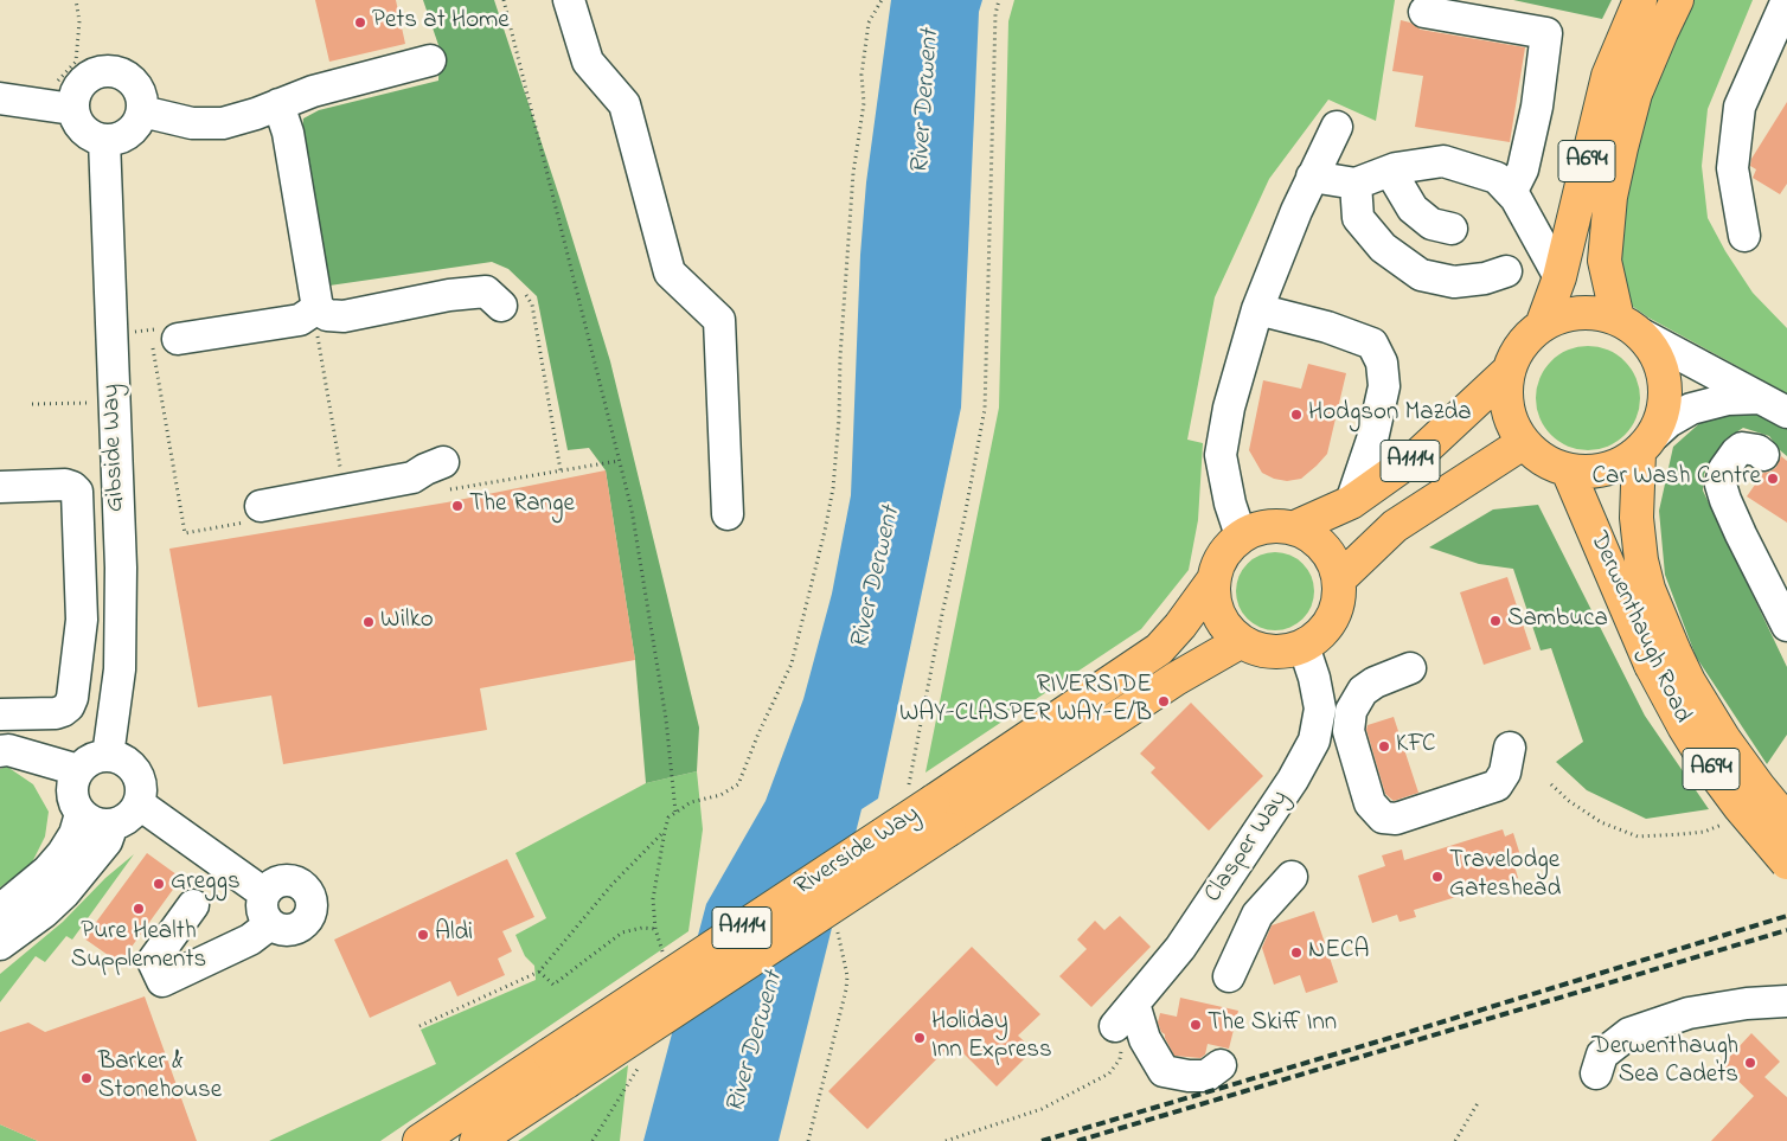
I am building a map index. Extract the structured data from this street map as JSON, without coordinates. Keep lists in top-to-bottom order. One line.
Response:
{"streets":{"main road":["A694","A1114","Derwenthaugh Road","Riverside Way"],"street":["Gibside Way","Clasper Way"]},"crossings":[["A694","A1114"],["A694","Derwenthaugh Road"],["A1114","Derwenthaugh Road"],["A1114","Clasper Way"],["A1114","Riverside Way"],["Clasper Way","Riverside Way"]],"water":["River Derwent"],"places":["Pets at Home","Hodgson Mazda","Car Wash Centre","The Range","Sambuca","Wilko","RIVERSIDE WAY-CLASPER WAY-E/B","KFC","Travelodge Gateshead","Greggs","Pure Health Supplements","Aldi","NECA","The Skiff Inn","Holiday Inn Express","Derwenthaugh Sea Cadets","Barker & Stonehouse"]}
